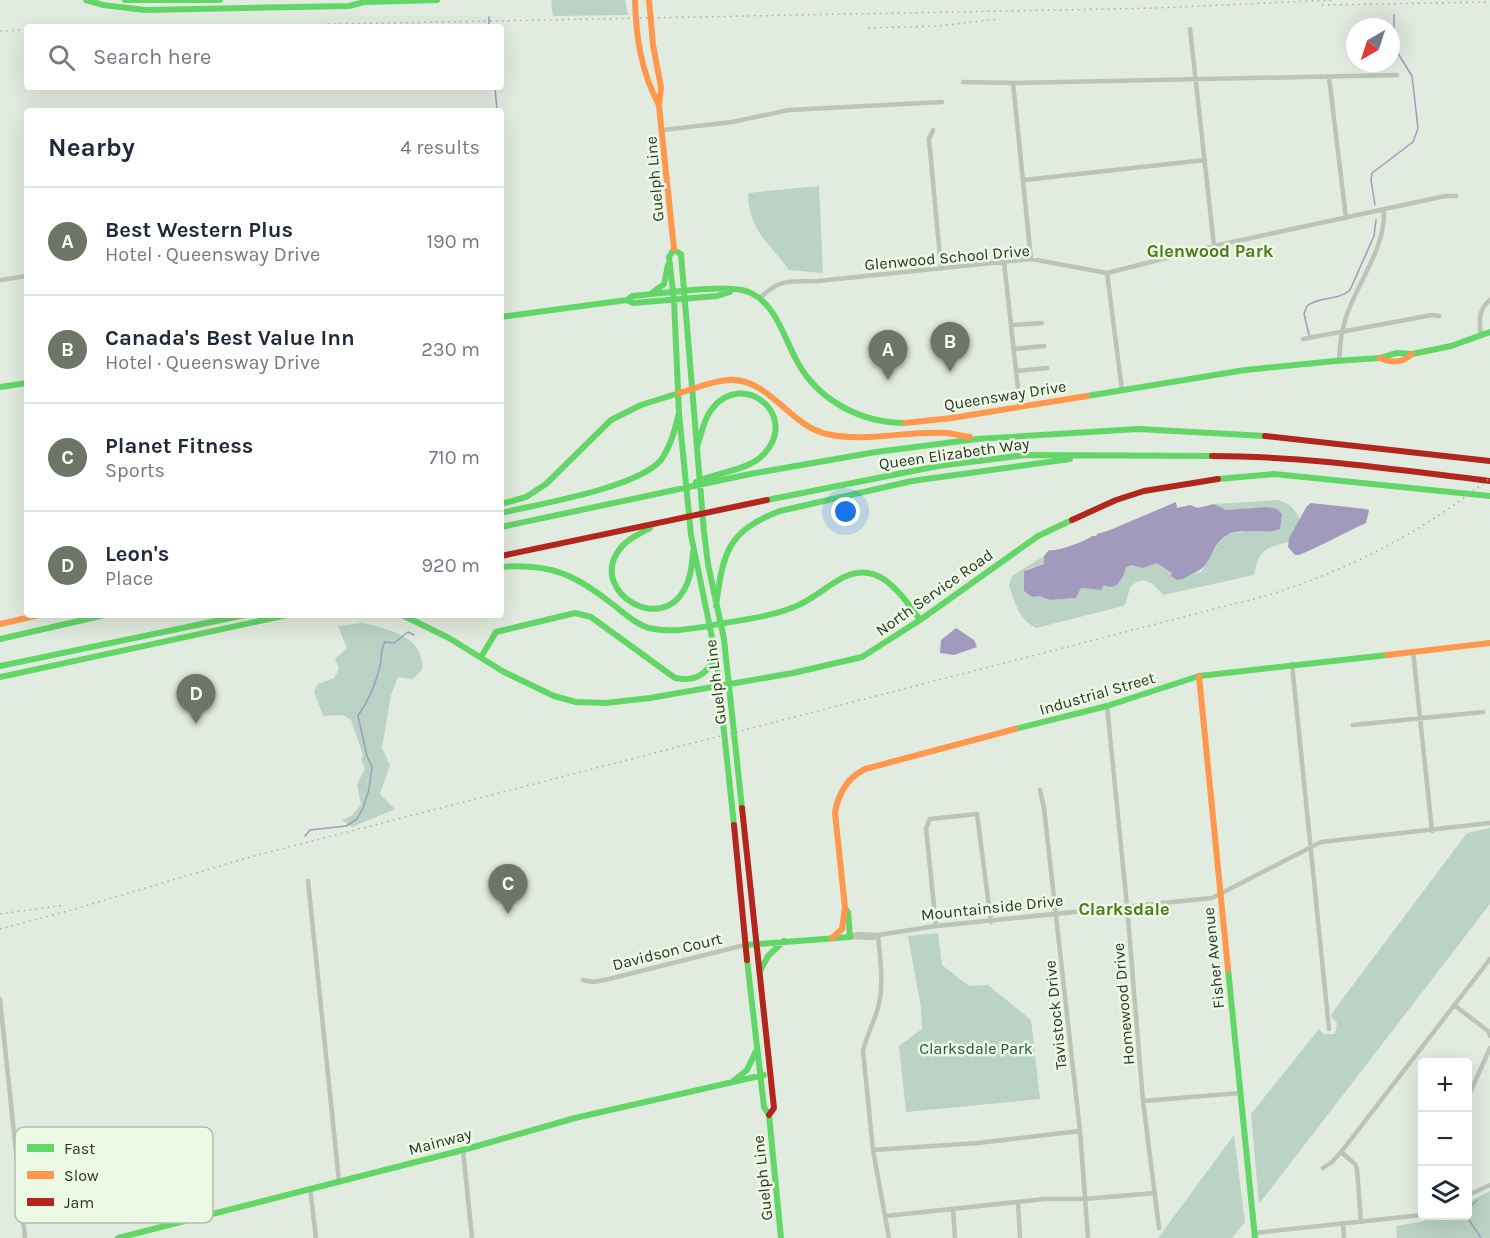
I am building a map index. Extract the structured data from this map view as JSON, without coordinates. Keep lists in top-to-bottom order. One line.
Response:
{"streets":{"main road":["Guelph Line","Queensway Drive","Queen Elizabeth Way","North Service Road","Industrial Street","Mountainside Drive","Davidson Court","Fisher Avenue","Mainway"],"street":["Glenwood School Drive","Homewood Drive","Tavistock Drive"]},"crossings":[["Guelph Line","Mountainside Drive"],["Guelph Line","Davidson Court"],["Guelph Line","Mainway"],["Glenwood School Drive","Queensway Drive"],["Industrial Street","Mountainside Drive"],["Industrial Street","Fisher Avenue"],["Industrial Street","Homewood Drive"],["Mountainside Drive","Davidson Court"],["Mountainside Drive","Fisher Avenue"],["Mountainside Drive","Homewood Drive"],["Mountainside Drive","Tavistock Drive"]],"districts":["Glenwood Park","Clarksdale"],"parks":["Clarksdale Park"],"legend":["Fast","Slow","Jam"],"north":"bottom left","page":{"search":"Search here","heading":["Nearby","4 results"],"list":[{"mark":"A","name":"Best Western Plus","note":"Hotel · Queensway Drive","value":"190 m"},{"mark":"B","name":"Canada's Best Value Inn","note":"Hotel · Queensway Drive","value":"230 m"},{"mark":"C","name":"Planet Fitness","note":"Sports","value":"710 m"},{"mark":"D","name":"Leon's","note":"Place","value":"920 m"}],"pins":["B","A","D","C"],"map_buttons":["+","−"]}}
